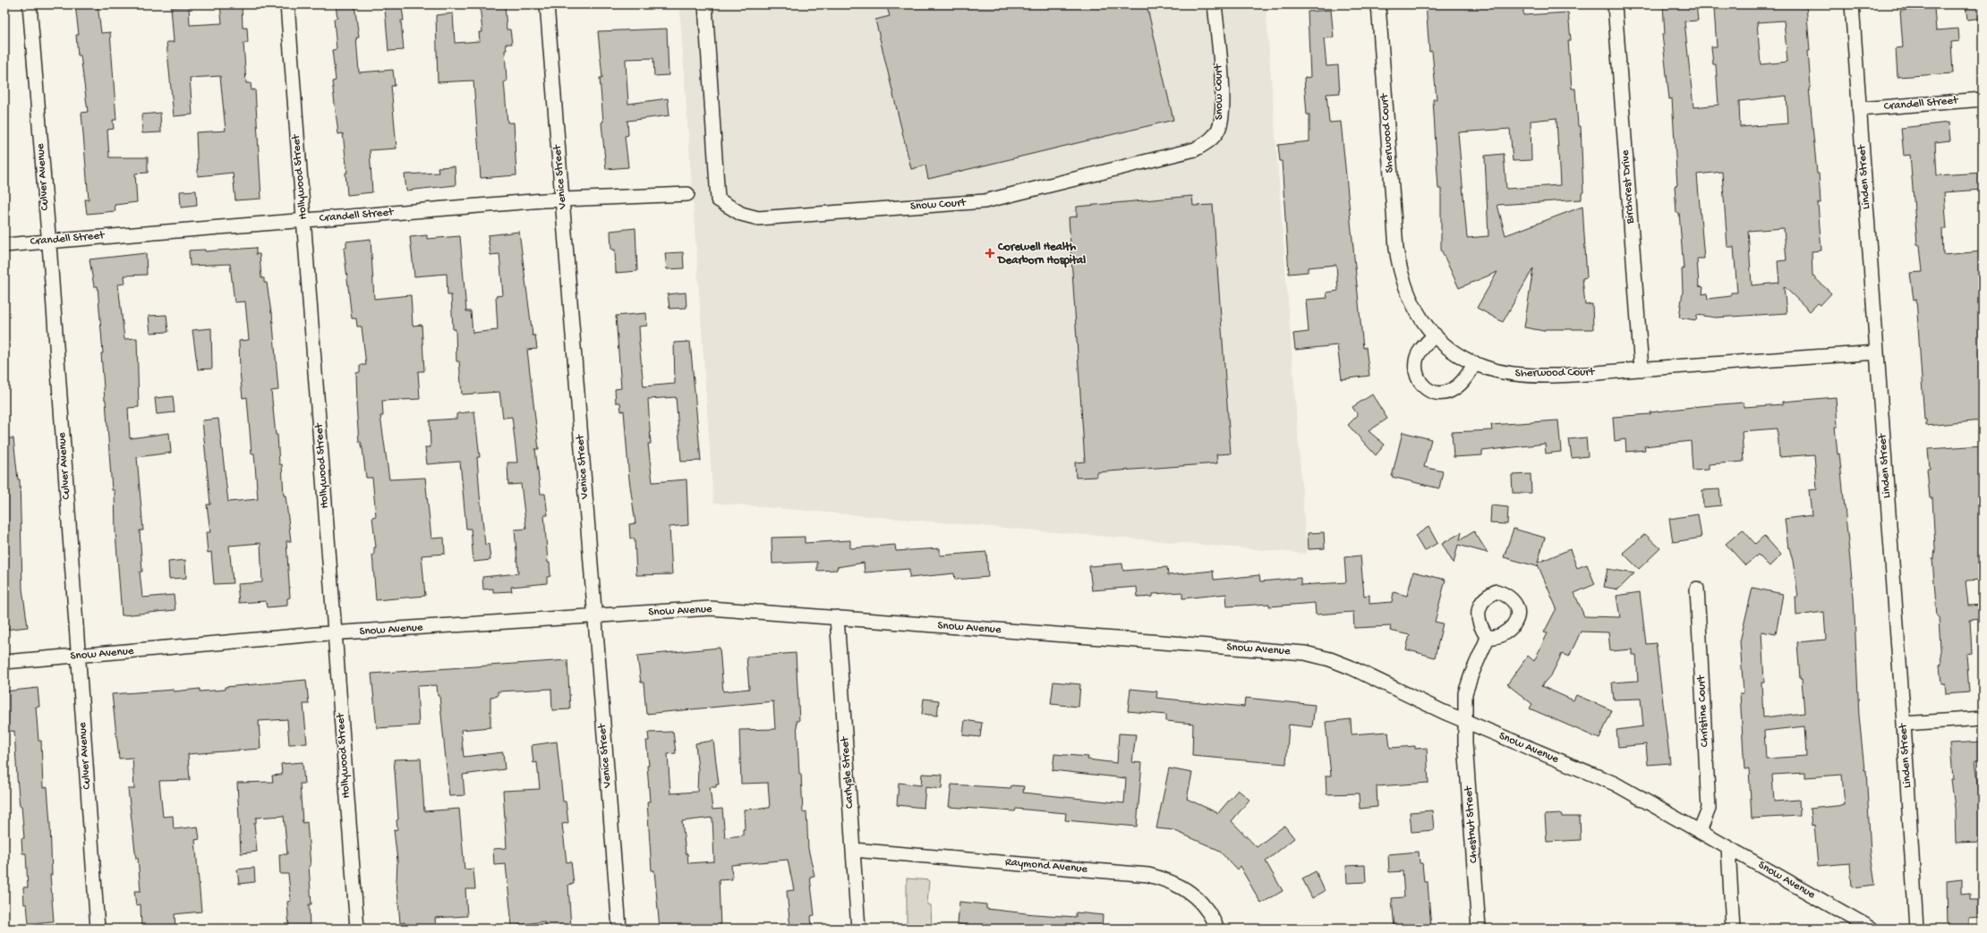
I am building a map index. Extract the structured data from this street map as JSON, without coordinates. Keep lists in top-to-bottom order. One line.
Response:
{"streets":{"street":["Snow Court","Crandell Street","Sherwood Court","Culver Avenue","Hollywood Street","Venice Street","Linden Street","Birchcrest Drive","Snow Avenue","Christine Court","Carlysle Street","Chestnut Street","Raymond Avenue"]},"crossings":[["Crandell Street","Culver Avenue"],["Crandell Street","Hollywood Street"],["Crandell Street","Venice Street"],["Crandell Street","Linden Street"],["Sherwood Court","Linden Street"],["Sherwood Court","Birchcrest Drive"],["Culver Avenue","Snow Avenue"],["Hollywood Street","Snow Avenue"],["Venice Street","Snow Avenue"],["Snow Avenue","Christine Court"],["Snow Avenue","Carlysle Street"],["Snow Avenue","Chestnut Street"],["Carlysle Street","Raymond Avenue"]],"places":{"health":["Corewell Health Dearborn Hospital"]}}
